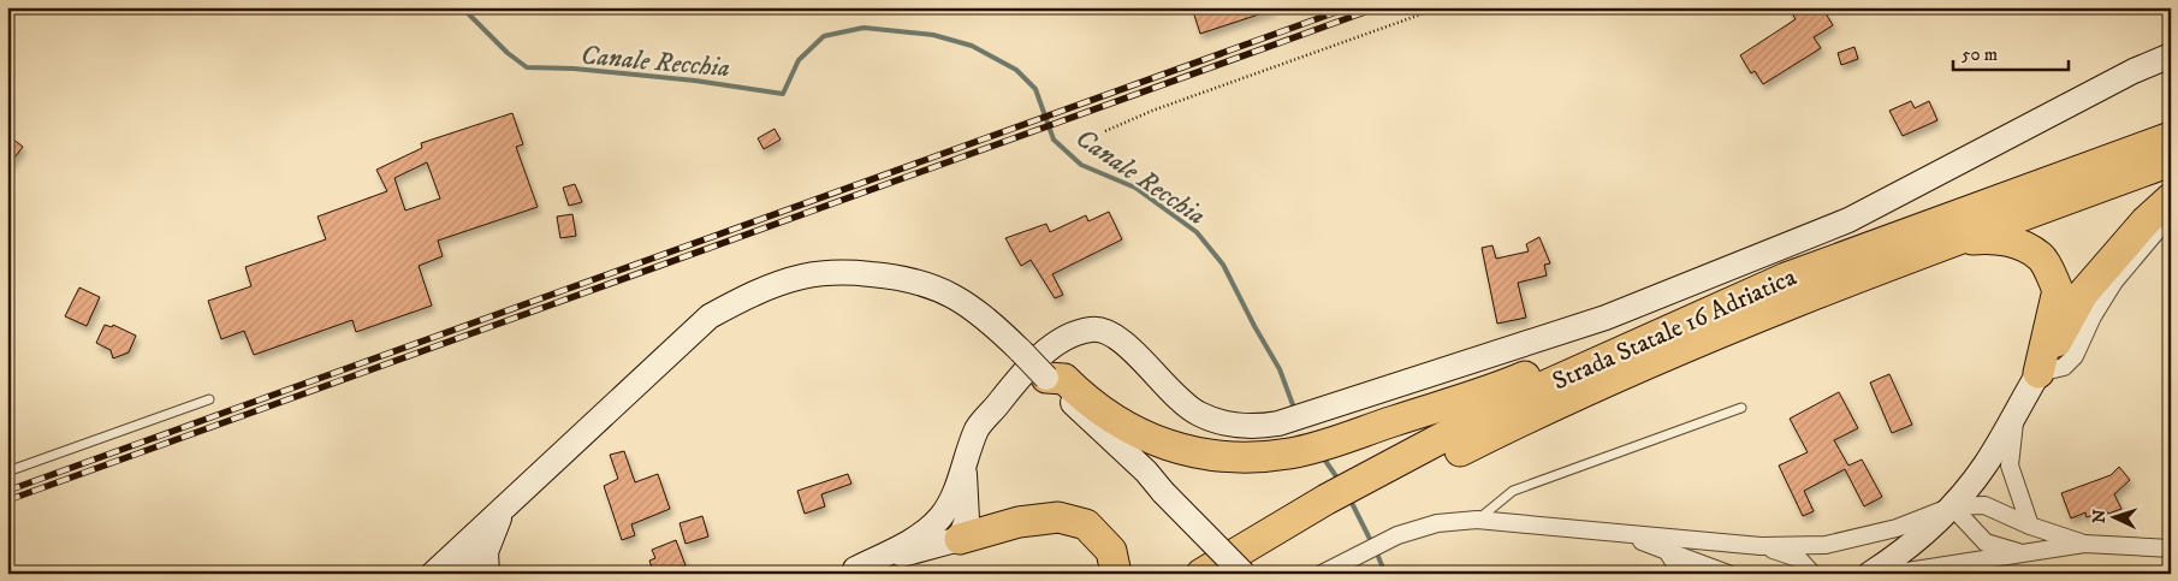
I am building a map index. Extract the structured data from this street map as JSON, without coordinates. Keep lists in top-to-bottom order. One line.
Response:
{"streets":{"highway":["Strada Statale 16 Adriatica"]},"water":["Canale Recchia"],"scale_bar":"50 m","north":"left"}
